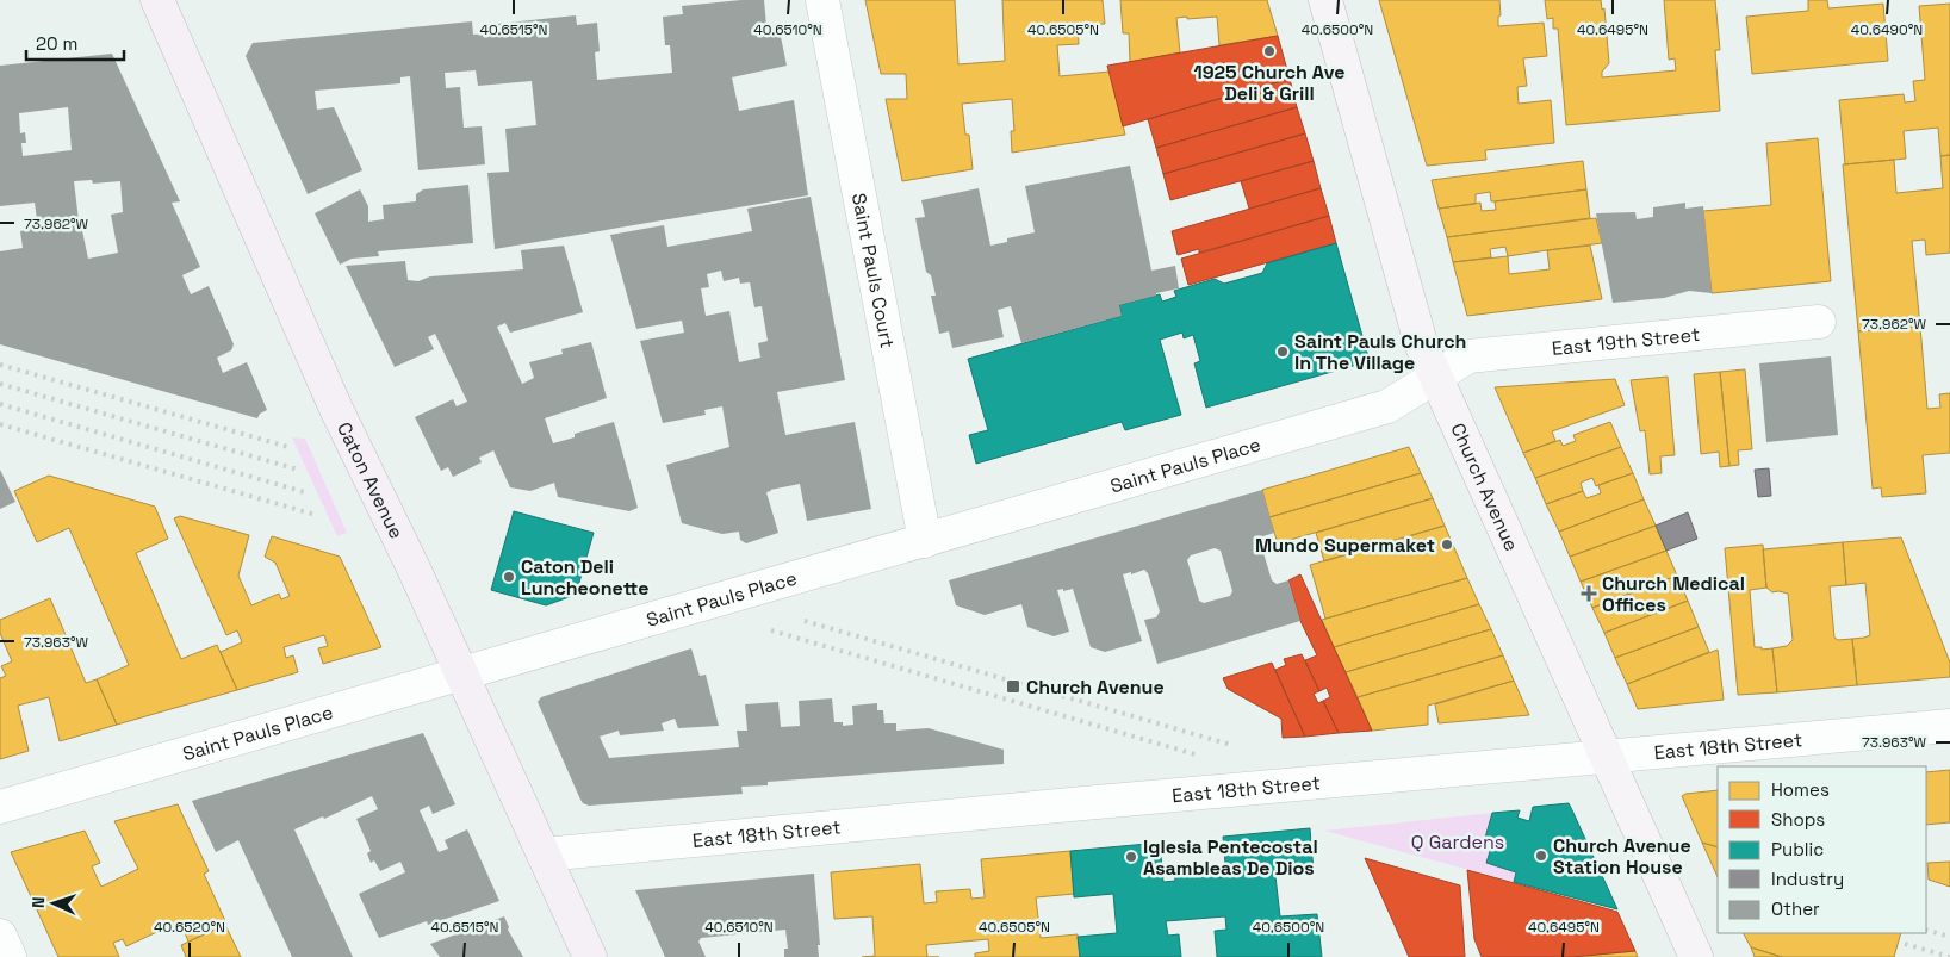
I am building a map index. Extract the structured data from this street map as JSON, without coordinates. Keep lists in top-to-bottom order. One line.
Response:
{"streets":{"highway":["Caton Avenue"],"main road":["Church Avenue"],"street":["Saint Pauls Court","East 19th Street","Saint Pauls Place","East 18th Street"]},"crossings":[["Saint Pauls Court","Saint Pauls Place"],["East 19th Street","Saint Pauls Place"],["East 19th Street","Church Avenue"],["Saint Pauls Place","Caton Avenue"],["Saint Pauls Place","Church Avenue"],["Caton Avenue","East 18th Street"],["Church Avenue","East 18th Street"]],"parks":["Q Gardens"],"places":{"other":["1925 Church Ave Deli & Grill","Saint Pauls Church In The Village","Mundo Supermaket","Caton Deli Luncheonette","Church Avenue Station House","Iglesia Pentecostal Asambleas De Dios"],"health":["Church Medical Offices"],"transit":["Church Avenue"]},"legend":["Homes","Shops","Public","Industry","Other"],"scale_bar":"20 m","north":"left","coordinates":["40.6515°N","40.6510°N","40.6505°N","40.6500°N","40.6490°N","40.6495°N","73.962°W","73.963°W","40.6520°N"]}
